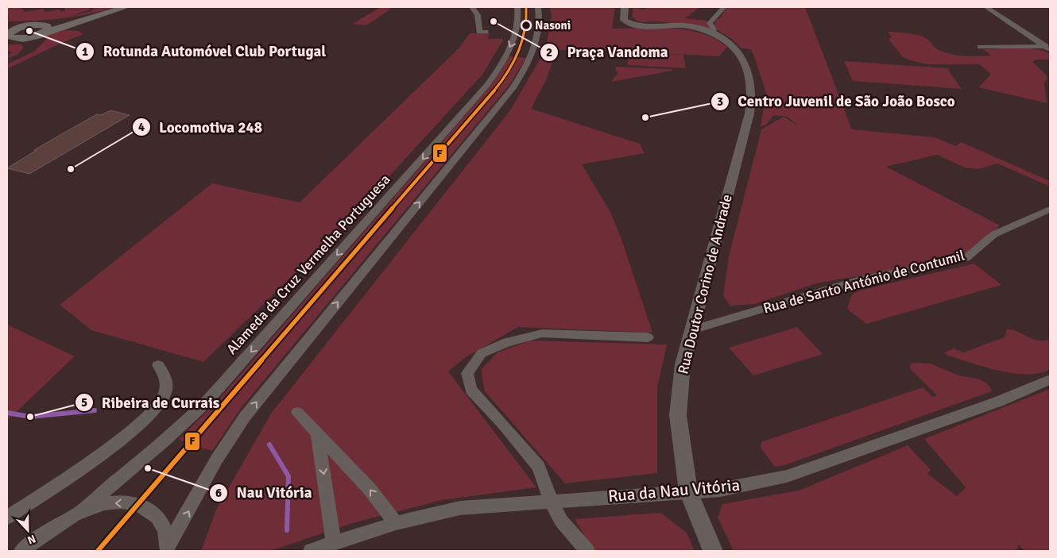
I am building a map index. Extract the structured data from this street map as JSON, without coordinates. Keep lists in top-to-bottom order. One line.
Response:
{"streets":{"street":["Alameda da Cruz Vermelha Portuguesa","Rua de Santo António de Contumil","Rua Doutor Corino de Andrade","Rua da Nau Vitória"]},"crossings":[["Rua de Santo António de Contumil","Rua Doutor Corino de Andrade"],["Rua Doutor Corino de Andrade","Rua da Nau Vitória"]],"places":["Praça Vandoma","Nasoni","Rotunda Automóvel Club Portugal","Centro Juvenil de São João Bosco","Locomotiva 248","Ribeira de Currais","Nau Vitória"],"lines":["transit line F"],"north":"bottom"}
